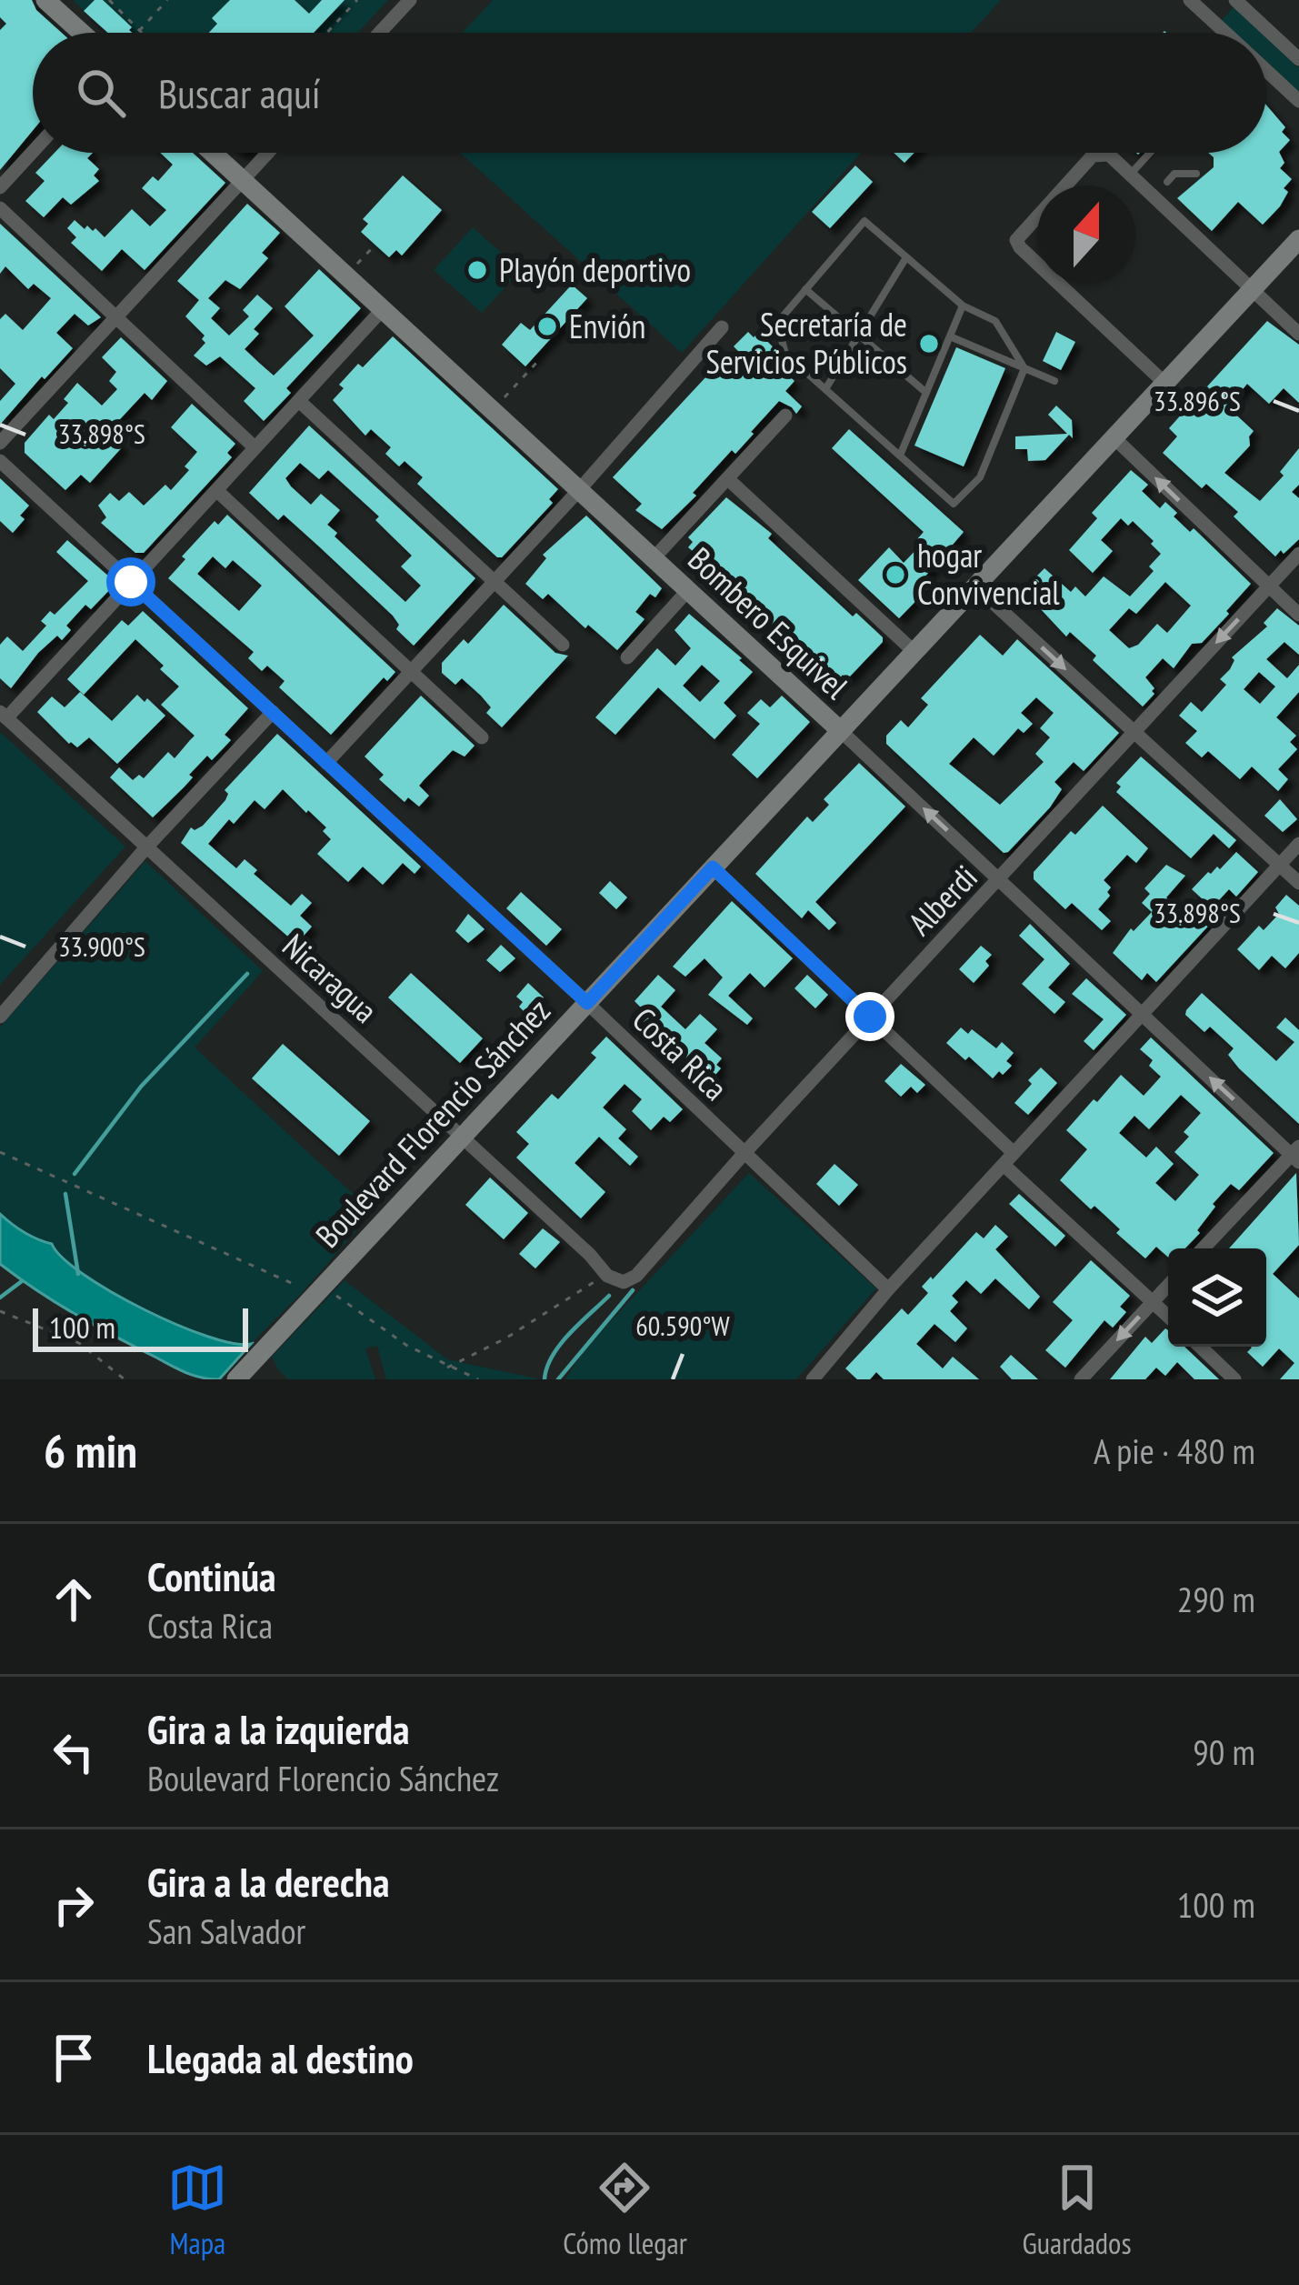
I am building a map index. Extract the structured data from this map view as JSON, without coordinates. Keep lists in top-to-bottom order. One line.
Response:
{"streets":{"main road":["Bombero Esquivel","Boulevard Florencio Sánchez"],"street":["Alberdi","Nicaragua","Costa Rica"]},"crossings":[["Bombero Esquivel","Alberdi"],["Bombero Esquivel","Boulevard Florencio Sánchez"],["Alberdi","Nicaragua"],["Alberdi","Costa Rica"],["Nicaragua","Boulevard Florencio Sánchez"],["Costa Rica","Boulevard Florencio Sánchez"]],"places":["Playón deportivo","Envión","Secretaría de Servicios Públicos","hogar Convivencial"],"scale_bar":"100 m","north":"top","page":{"search":"Buscar aquí","scale":"100 m","heading":["6 min","A pie · 480 m"],"list":[["Continúa","Costa Rica","290 m"],["Gira a la izquierda","Boulevard Florencio Sánchez","90 m"],["Gira a la derecha","San Salvador","100 m"],"Llegada al destino"],"nav":["Mapa","Cómo llegar","Guardados"]},"coordinates":["33.896°S","33.898°S","33.900°S","60.590°W"]}
